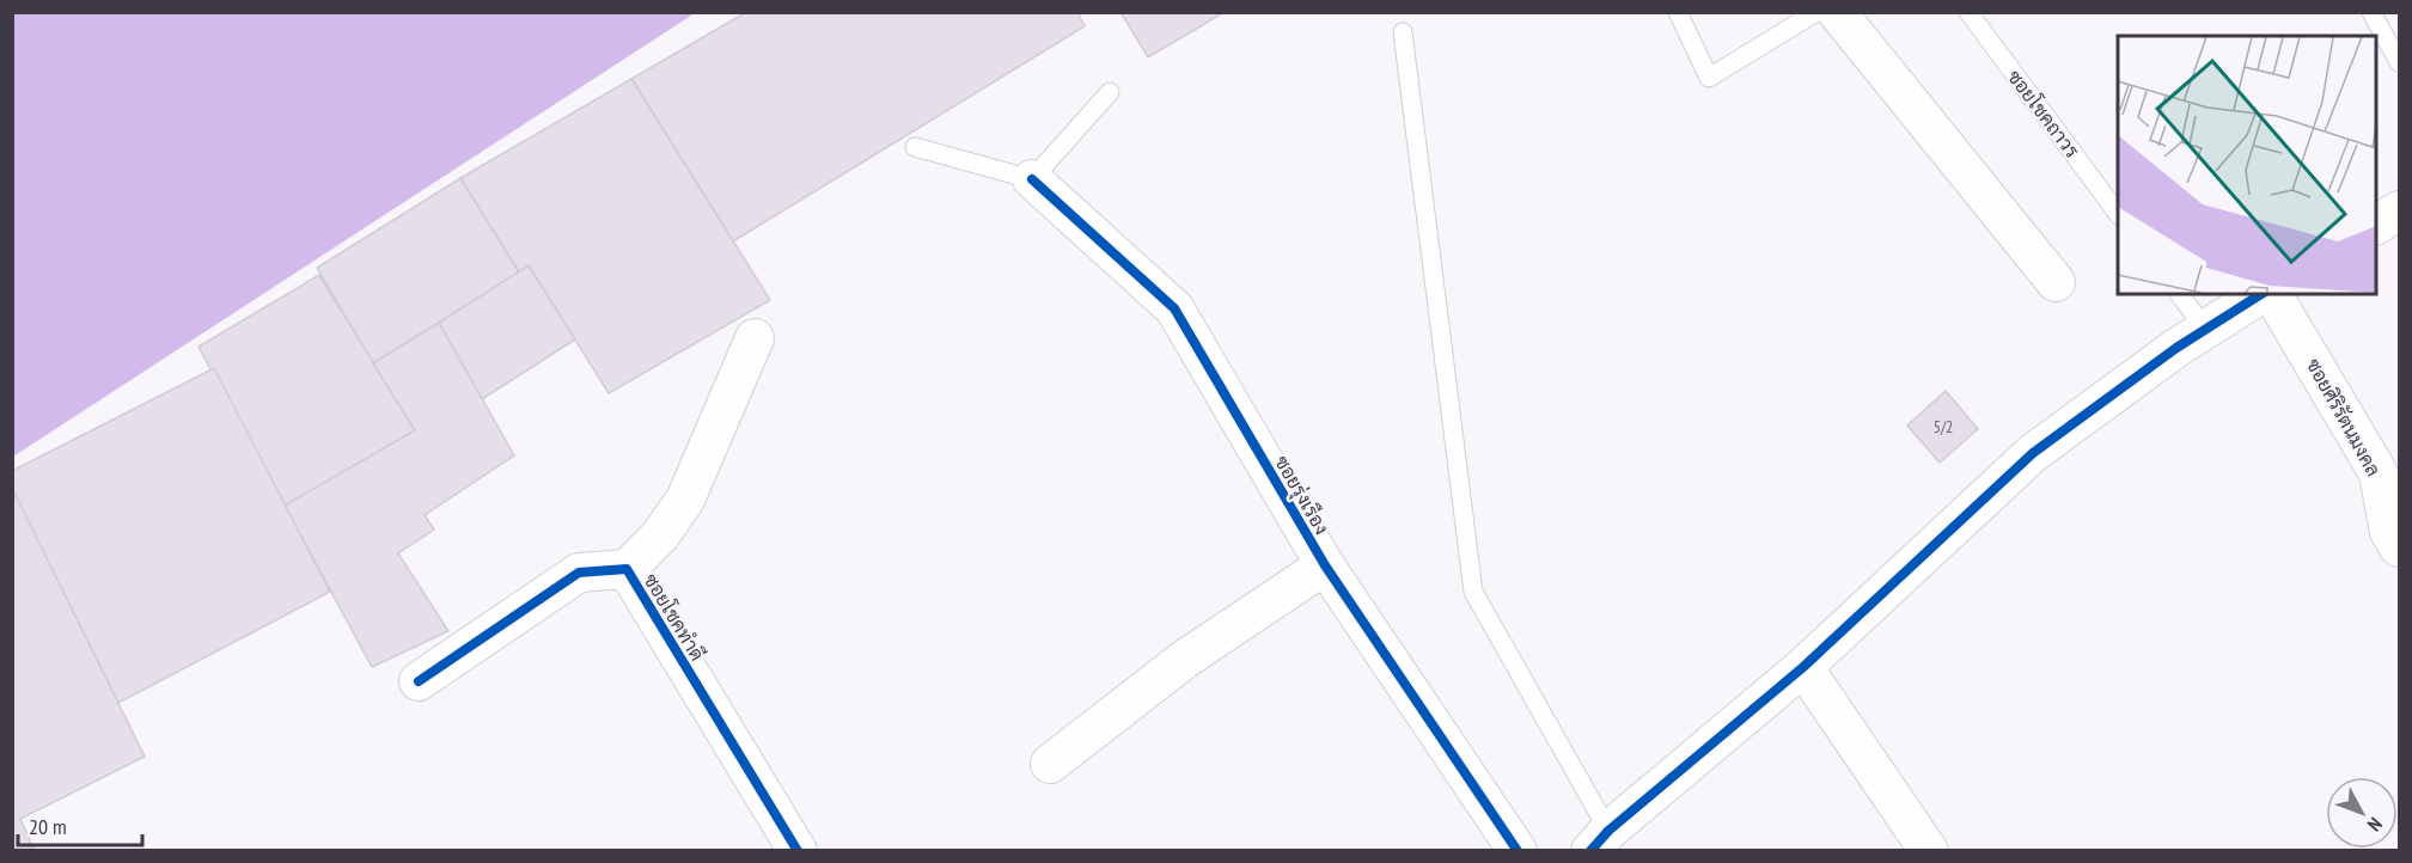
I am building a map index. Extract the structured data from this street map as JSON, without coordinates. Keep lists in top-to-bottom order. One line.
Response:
{"streets":{"street":["ซอยศิริรัตนมงคล","ซอยรุ่งเรือง","ซอยโชคทำดี"],"lane":["ซอยโชคถาวร"]},"house_numbers":["5/2"],"scale_bar":"20 m","north":"bottom right"}
